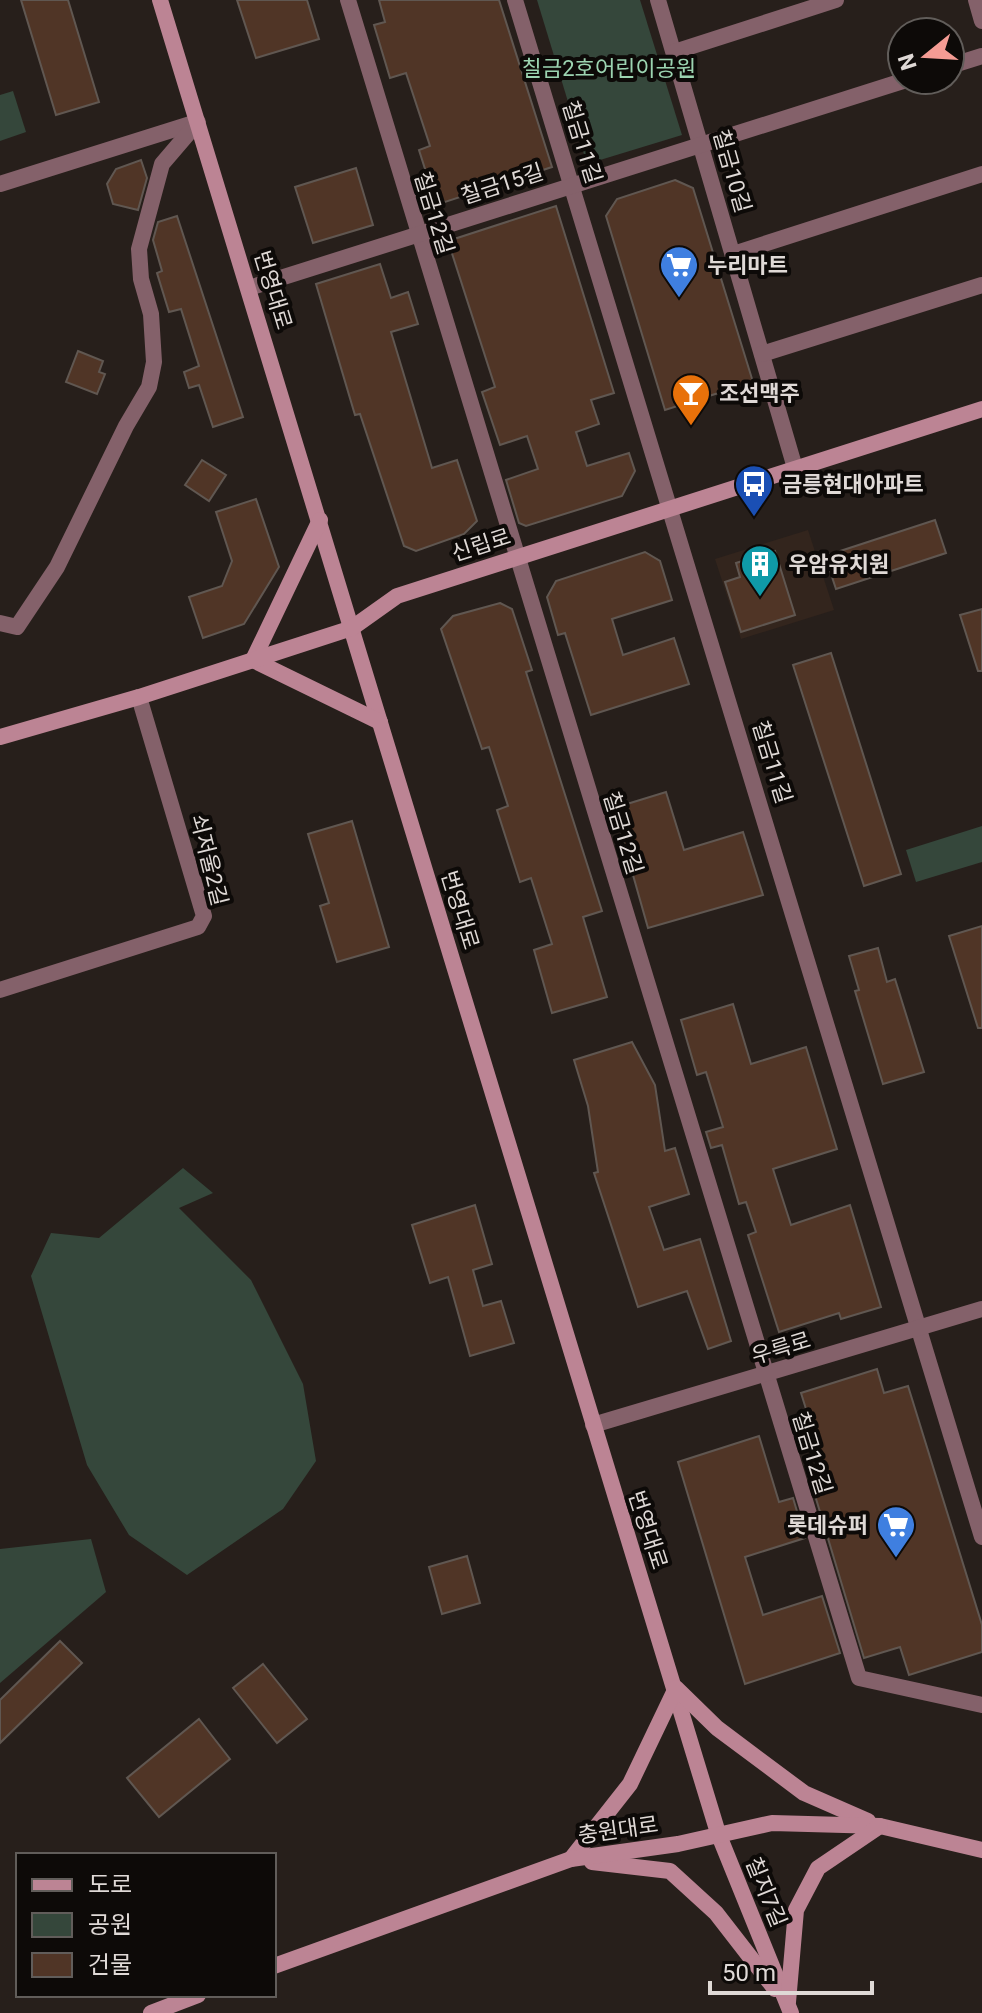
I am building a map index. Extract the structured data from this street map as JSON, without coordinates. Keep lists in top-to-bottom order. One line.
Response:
{"streets":{"street":["칠금11길","칠금10길","칠금15길","칠금12길","번영대로","신립로","쇠저울2길","우륵로","충원대로","칠지7길"]},"crossings":[["칠금11길","칠금15길"],["칠금11길","신립로"],["칠금11길","우륵로"],["칠금10길","칠금15길"],["칠금10길","신립로"],["칠금15길","칠금12길"],["칠금15길","번영대로"],["칠금12길","신립로"],["칠금12길","우륵로"],["번영대로","신립로"],["번영대로","우륵로"],["번영대로","충원대로"],["번영대로","칠지7길"],["신립로","쇠저울2길"],["충원대로","칠지7길"]],"parks":["칠금2호어린이공원"],"places":{"supermarket":["누리마트","롯데슈퍼"],"bar":["조선맥주"],"bus stop":["금릉현대아파트"],"building":["우암유치원"]},"legend":["도로","공원","건물"],"scale_bar":"50 m","north":"left"}
